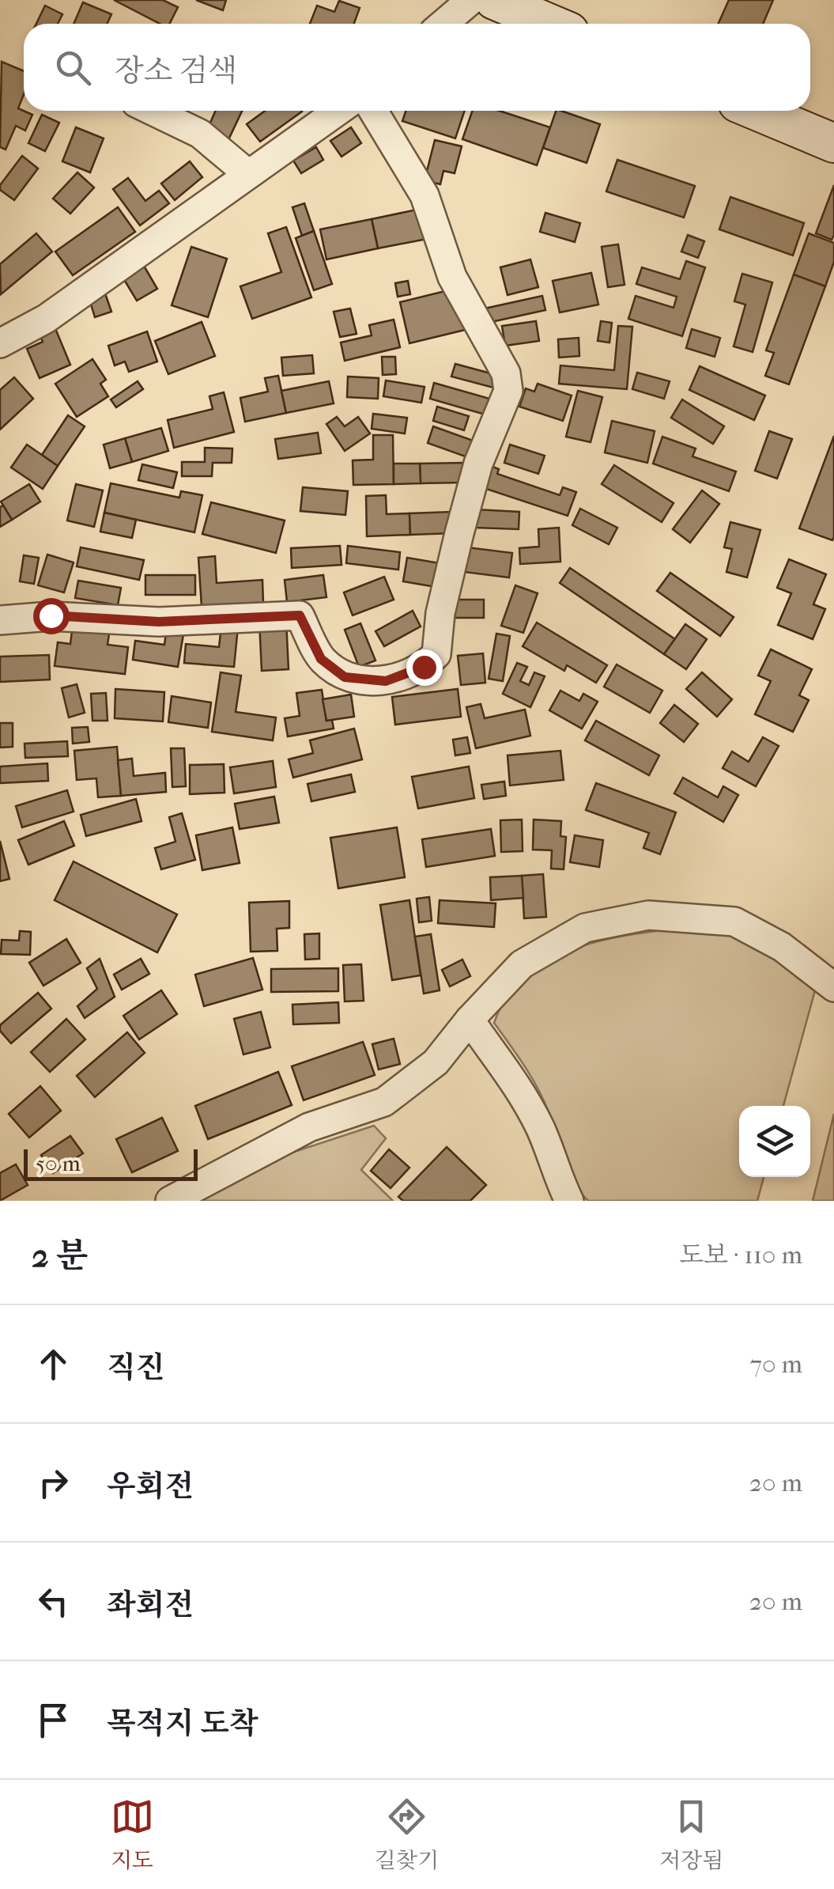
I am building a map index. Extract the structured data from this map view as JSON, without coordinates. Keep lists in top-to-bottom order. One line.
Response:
{"scale_bar":"50 m","page":{"search":"장소 검색","scale":"50 m","heading":["2 분","도보 · 110 m"],"list":[["직진","70 m"],["우회전","20 m"],["좌회전","20 m"],"목적지 도착"],"nav":["지도","길찾기","저장됨"]}}
